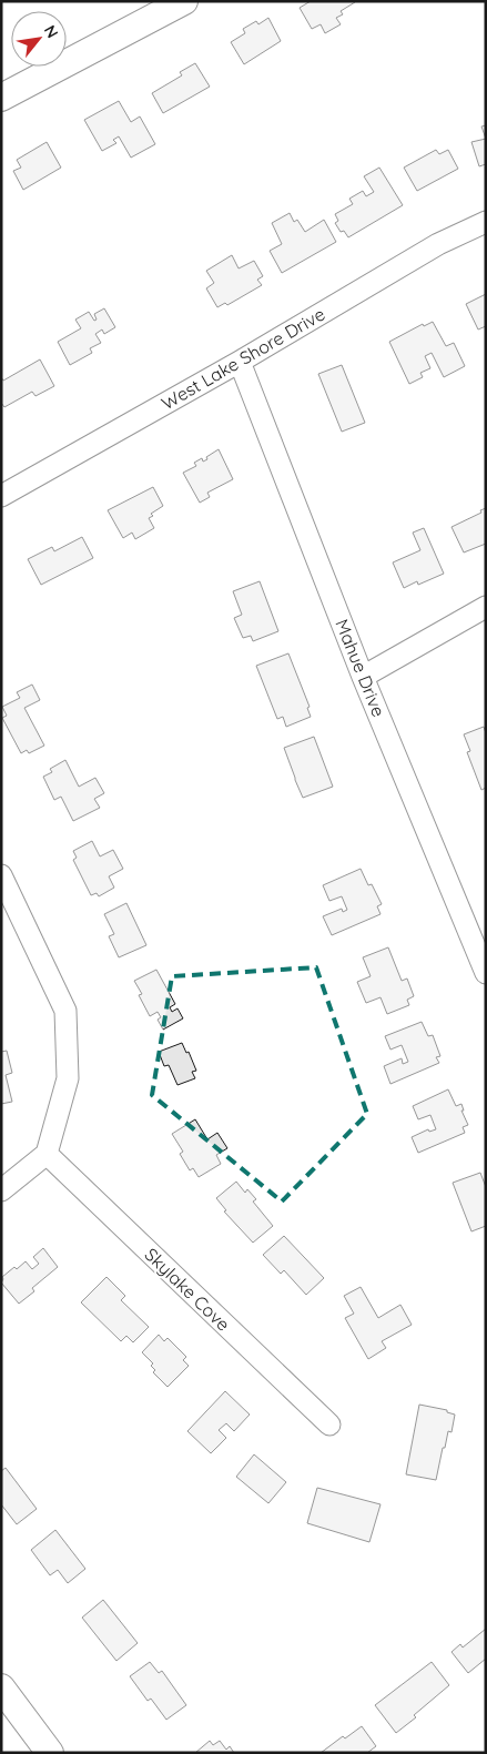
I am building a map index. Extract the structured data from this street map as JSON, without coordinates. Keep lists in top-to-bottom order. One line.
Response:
{"streets":{"street":["West Lake Shore Drive","Mahue Drive","Skylake Cove"]},"crossings":[["West Lake Shore Drive","Mahue Drive"]],"north":"top right"}
